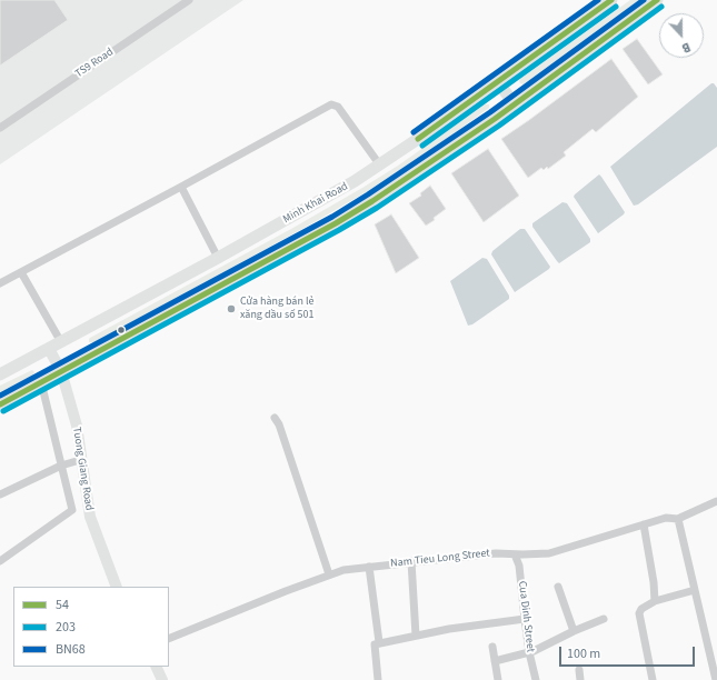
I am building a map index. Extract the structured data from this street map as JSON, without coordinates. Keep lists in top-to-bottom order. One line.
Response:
{"streets":{"main road":["Minh Khai Road","Tuong Giang Road"],"street":["TS9 Road","Nam Tieu Long Street","Cua Dinh Street"]},"crossings":[["Minh Khai Road","Tuong Giang Road"],["Nam Tieu Long Street","Cua Dinh Street"]],"places":["Cửa hàng bán lẻ xăng dầu số 501"],"lines":["transit line 54","transit line BN68","transit line 203"],"legend":["54","203","BN68"],"scale_bar":"100 m","north":"bottom"}
